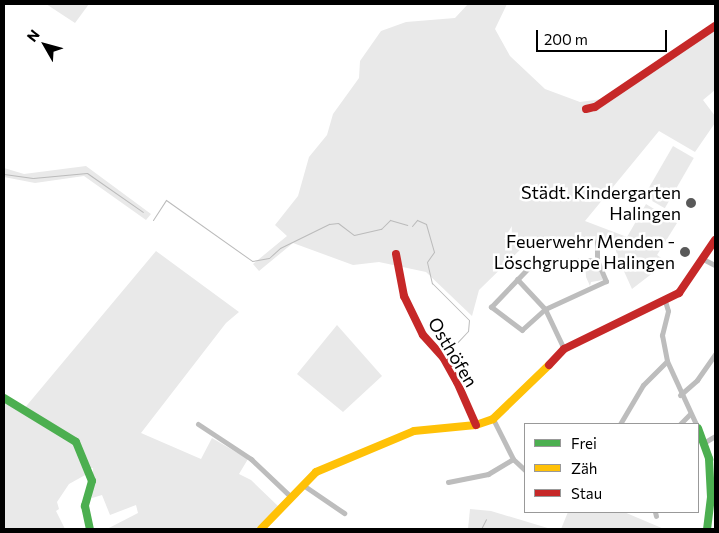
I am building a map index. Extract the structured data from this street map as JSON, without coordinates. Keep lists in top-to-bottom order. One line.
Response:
{"streets":{"street":["Osthöfen"]},"places":["Städt. Kindergarten Halingen","Feuerwehr Menden - Löschgruppe Halingen"],"legend":["Frei","Zäh","Stau"],"scale_bar":"200 m","north":"top left"}
